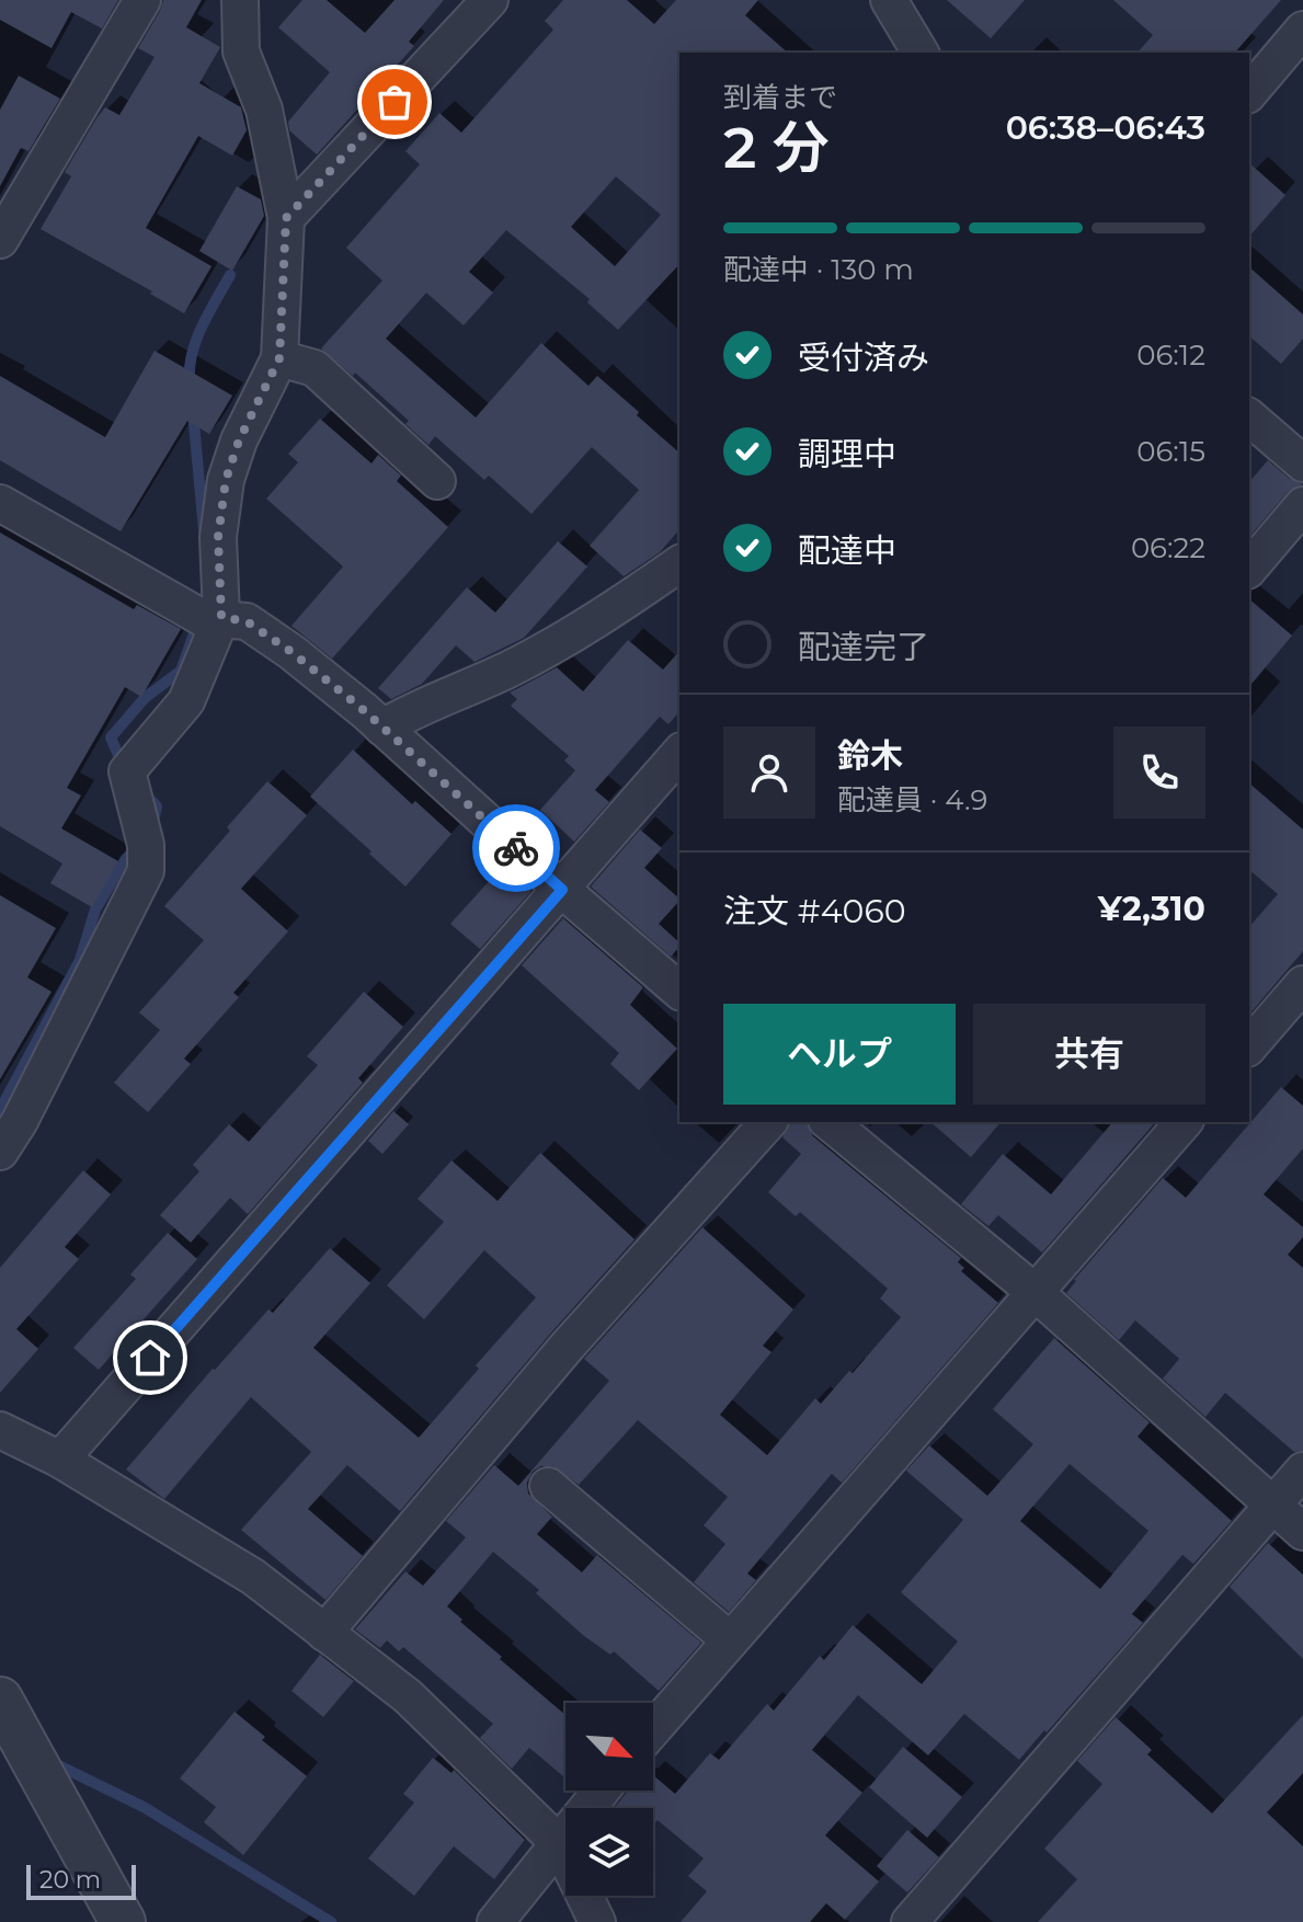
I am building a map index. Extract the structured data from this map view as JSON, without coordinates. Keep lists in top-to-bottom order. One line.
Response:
{"scale_bar":"20 m","north":"bottom right","page":{"heading":["2 分","到着まで","06:38–06:43"],"panel":["鈴木","配達員 · 4.9","注文 #4060","¥2,310"],"bar":"配達中 · 130 m","list":[["受付済み","06:12"],["調理中","06:15"],["配達中","06:22"],"配達完了"],"buttons":["ヘルプ","共有"],"scale":"20 m"}}
